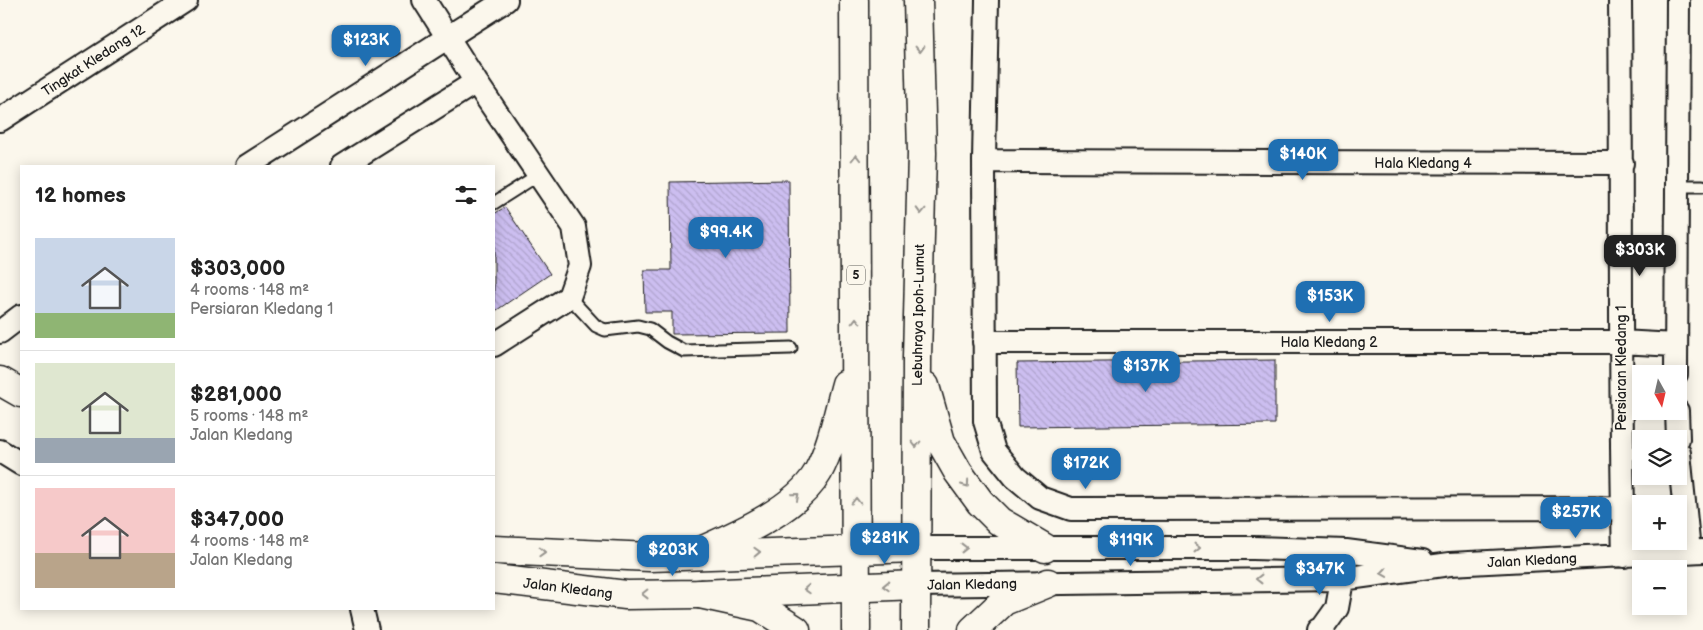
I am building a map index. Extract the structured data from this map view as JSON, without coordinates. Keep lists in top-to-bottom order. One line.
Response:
{"streets":{"main road":["5","Lebuhraya Ipoh-Lumut","Jalan Kledang"],"street":["Tingkat Kledang 12","Hala Kledang 4","Hala Kledang 2","Persiaran Kledang 1"]},"crossings":[["Hala Kledang 4","Persiaran Kledang 1"],["5","Jalan Kledang"],["Lebuhraya Ipoh-Lumut","Jalan Kledang"],["Hala Kledang 2","Persiaran Kledang 1"],["Persiaran Kledang 1","Jalan Kledang"]],"north":"bottom","page":{"price":["$123K","$140K","$99.4K","$303K","$153K","$137K","$172K","$257K","$281K","$119K","$203K","$347K"],"heading":"12 homes","list":[{"name":"$303,000","note":"4 rooms · 148 m² · Persiaran Kledang 1"},{"name":"$281,000","note":"5 rooms · 148 m² · Jalan Kledang"},{"name":"$347,000","note":"4 rooms · 148 m² · Jalan Kledang"}],"map_buttons":["+","−"]}}
